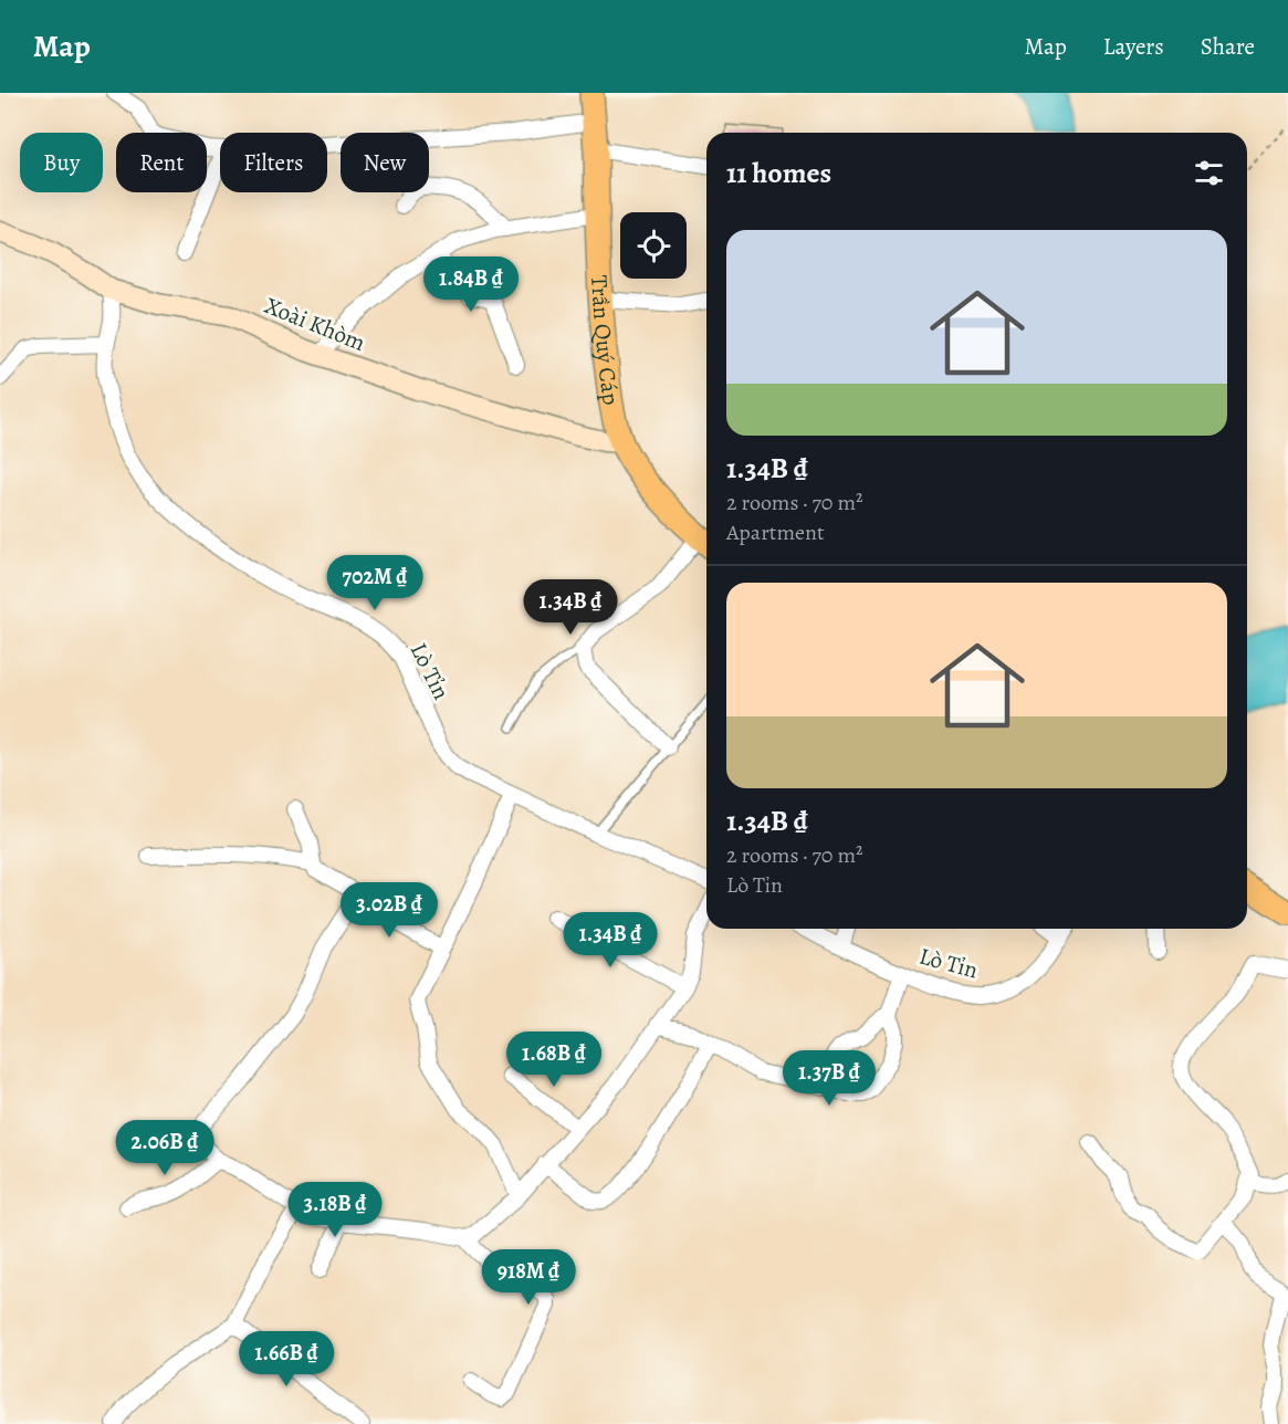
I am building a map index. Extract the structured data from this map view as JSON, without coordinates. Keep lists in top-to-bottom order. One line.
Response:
{"streets":{"main road":["Trần Quý Cáp"],"street":["Xoài Khòm","Lò Tỉn"]},"crossings":[["Xoài Khòm","Trần Quý Cáp"],["Xoài Khòm","Lò Tỉn"]],"page":{"header":"Map","nav":["Map","Layers","Share"],"chip":["Buy","Rent","Filters","New"],"heading":"11 homes","list":[{"name":"1.34B ₫","note":"2 rooms · 70 m² · Apartment"},{"name":"1.34B ₫","note":"2 rooms · 70 m² · Lò Tỉn"}],"price":["1.84B ₫","702M ₫","1.34B ₫","3.02B ₫","1.34B ₫","1.68B ₫","1.37B ₫","2.06B ₫","3.18B ₫","918M ₫","1.66B ₫"]}}
